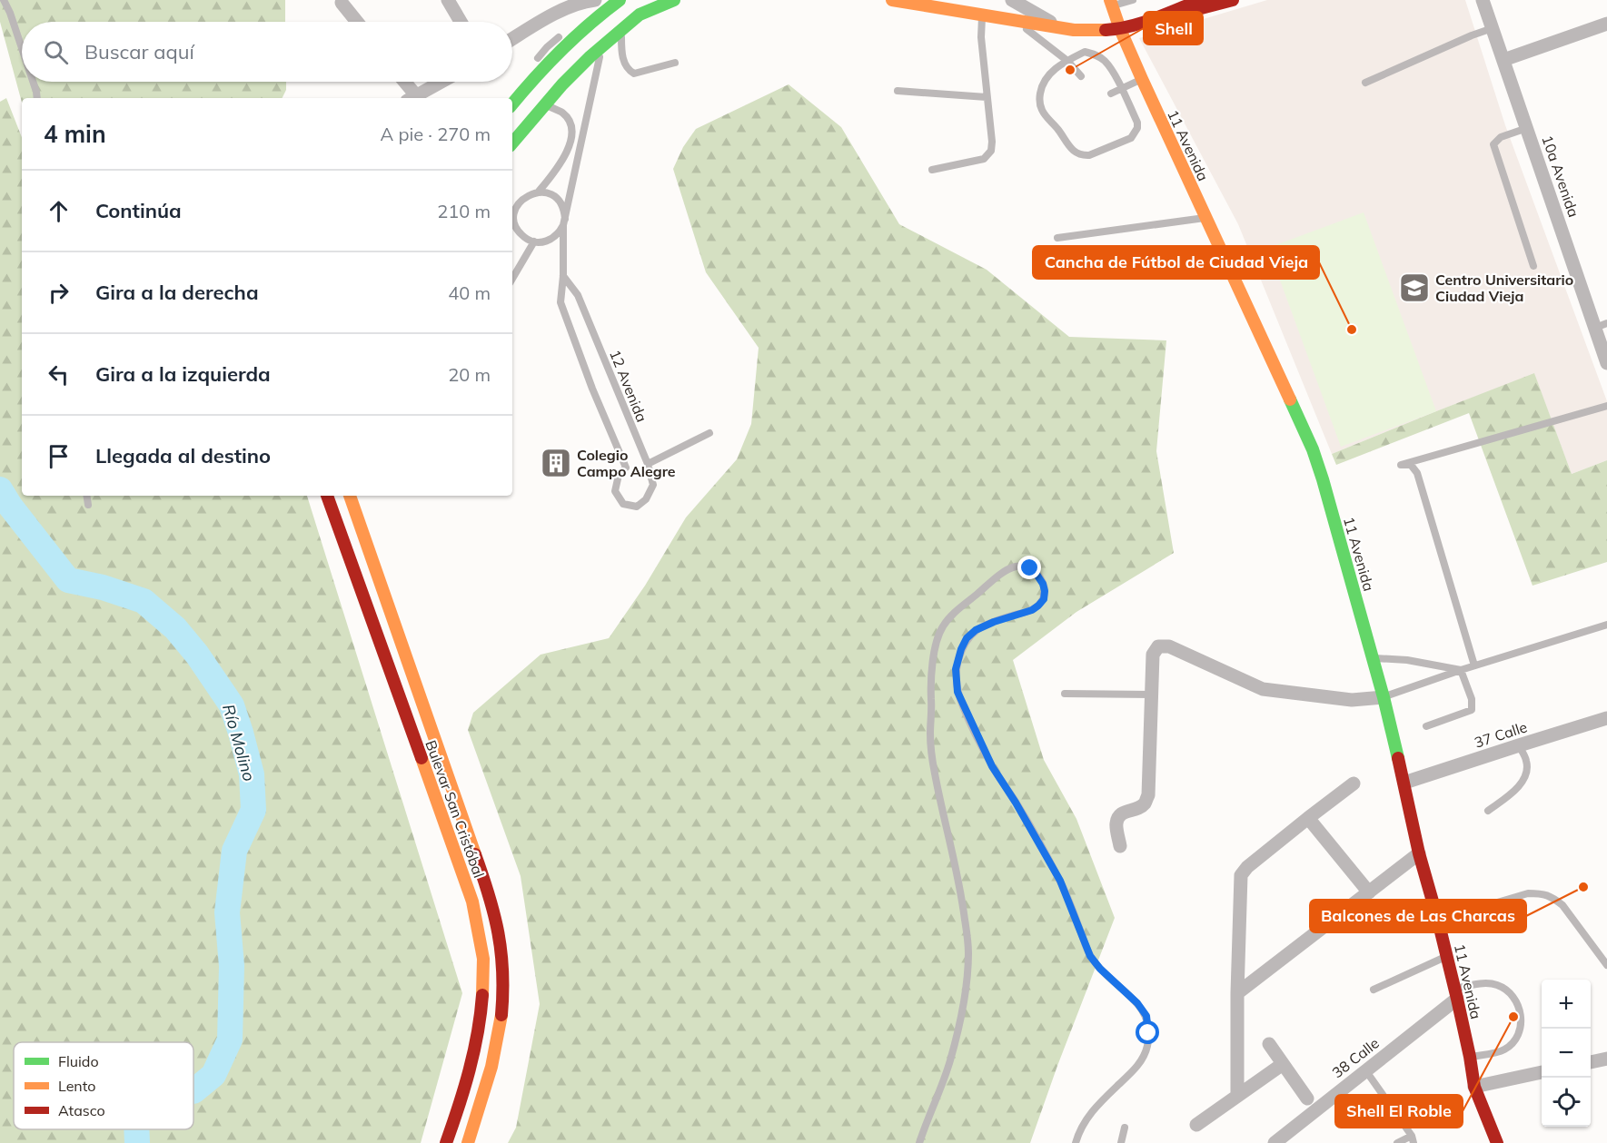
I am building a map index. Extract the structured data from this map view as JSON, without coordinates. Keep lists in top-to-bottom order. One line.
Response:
{"streets":{"main road":["11 Avenida","Bulevar San Cristóbal"],"street":["10a Avenida","37 Calle","38 Calle"],"lane":["12 Avenida"]},"crossings":[["11 Avenida","37 Calle"],["11 Avenida","38 Calle"]],"water":["Río Molino"],"places":{"other":["Shell","Cancha de Fútbol de Ciudad Vieja","Balcones de Las Charcas","Shell El Roble"],"school or university":["Centro Universitario Ciudad Vieja"],"building":["Colegio Campo Alegre"]},"legend":["Fluido","Lento","Atasco"],"page":{"search":"Buscar aquí","heading":["4 min","A pie · 270 m"],"list":[["Continúa","210 m"],["Gira a la derecha","40 m"],["Gira a la izquierda","20 m"],"Llegada al destino"],"map_buttons":["+","−"]}}
